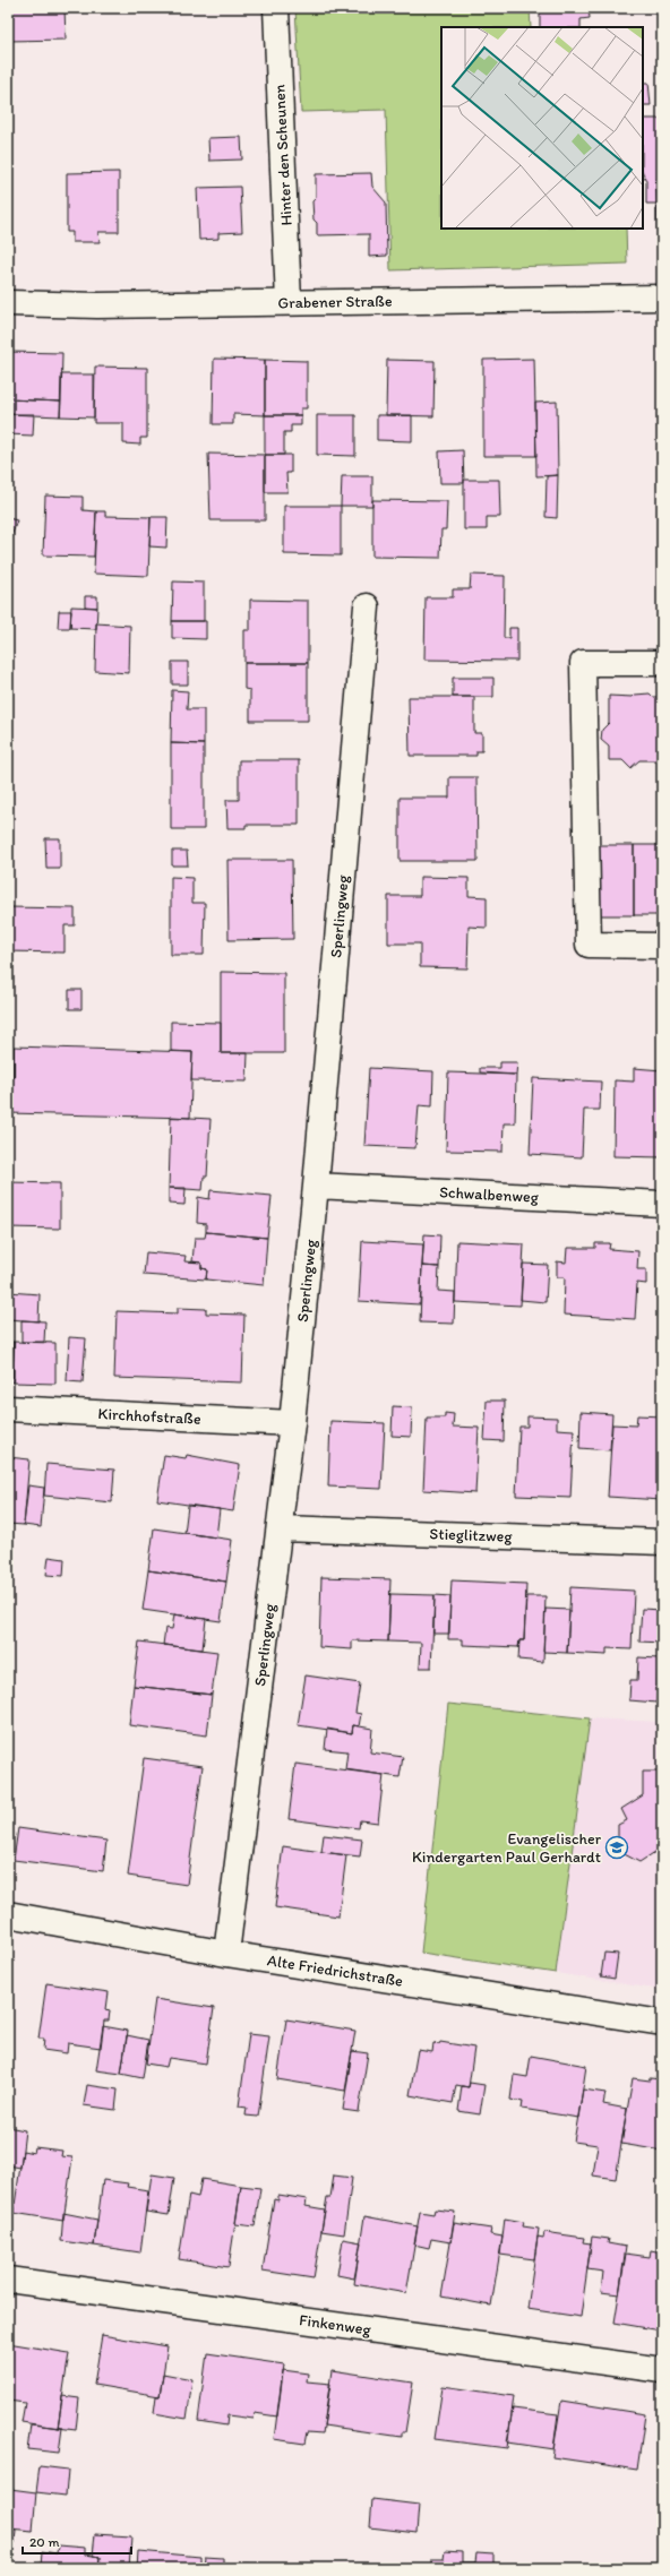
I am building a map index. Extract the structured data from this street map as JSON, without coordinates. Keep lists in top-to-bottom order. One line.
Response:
{"streets":{"street":["Hinter den Scheunen","Grabener Straße","Sperlingweg","Schwalbenweg","Kirchhofstraße","Stieglitzweg","Alte Friedrichstraße","Finkenweg"]},"crossings":[["Hinter den Scheunen","Grabener Straße"],["Sperlingweg","Schwalbenweg"],["Sperlingweg","Kirchhofstraße"],["Sperlingweg","Stieglitzweg"],["Sperlingweg","Alte Friedrichstraße"]],"places":{"school or university":["Evangelischer Kindergarten Paul Gerhardt"]},"scale_bar":"20 m"}
